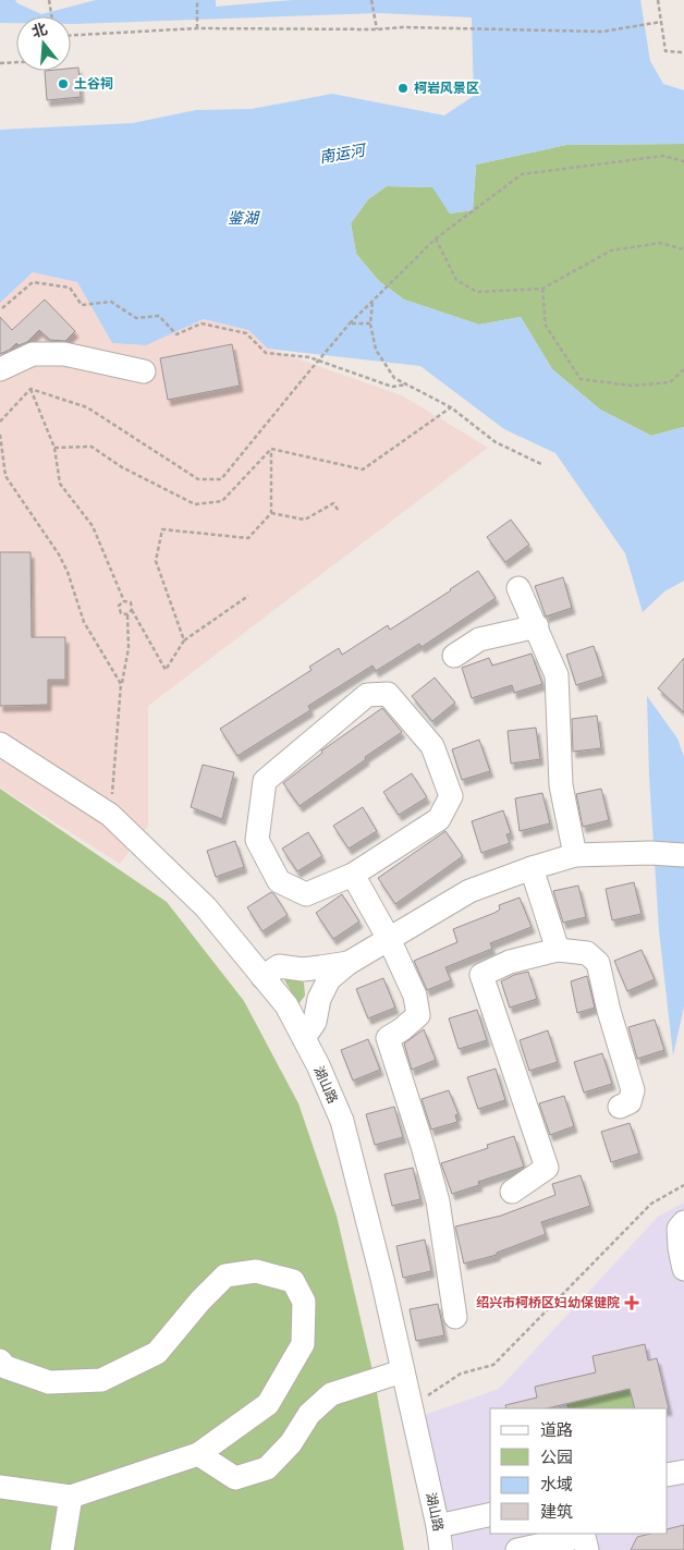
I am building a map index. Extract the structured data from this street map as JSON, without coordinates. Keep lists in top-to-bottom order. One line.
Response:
{"streets":{"street":["湖山路"]},"water":["南运河","鉴湖"],"places":{"other":["土谷祠","柯岩风景区"],"health":["绍兴市柯桥区妇幼保健院"]},"legend":["道路","公园","水域","建筑"],"north":"top"}
